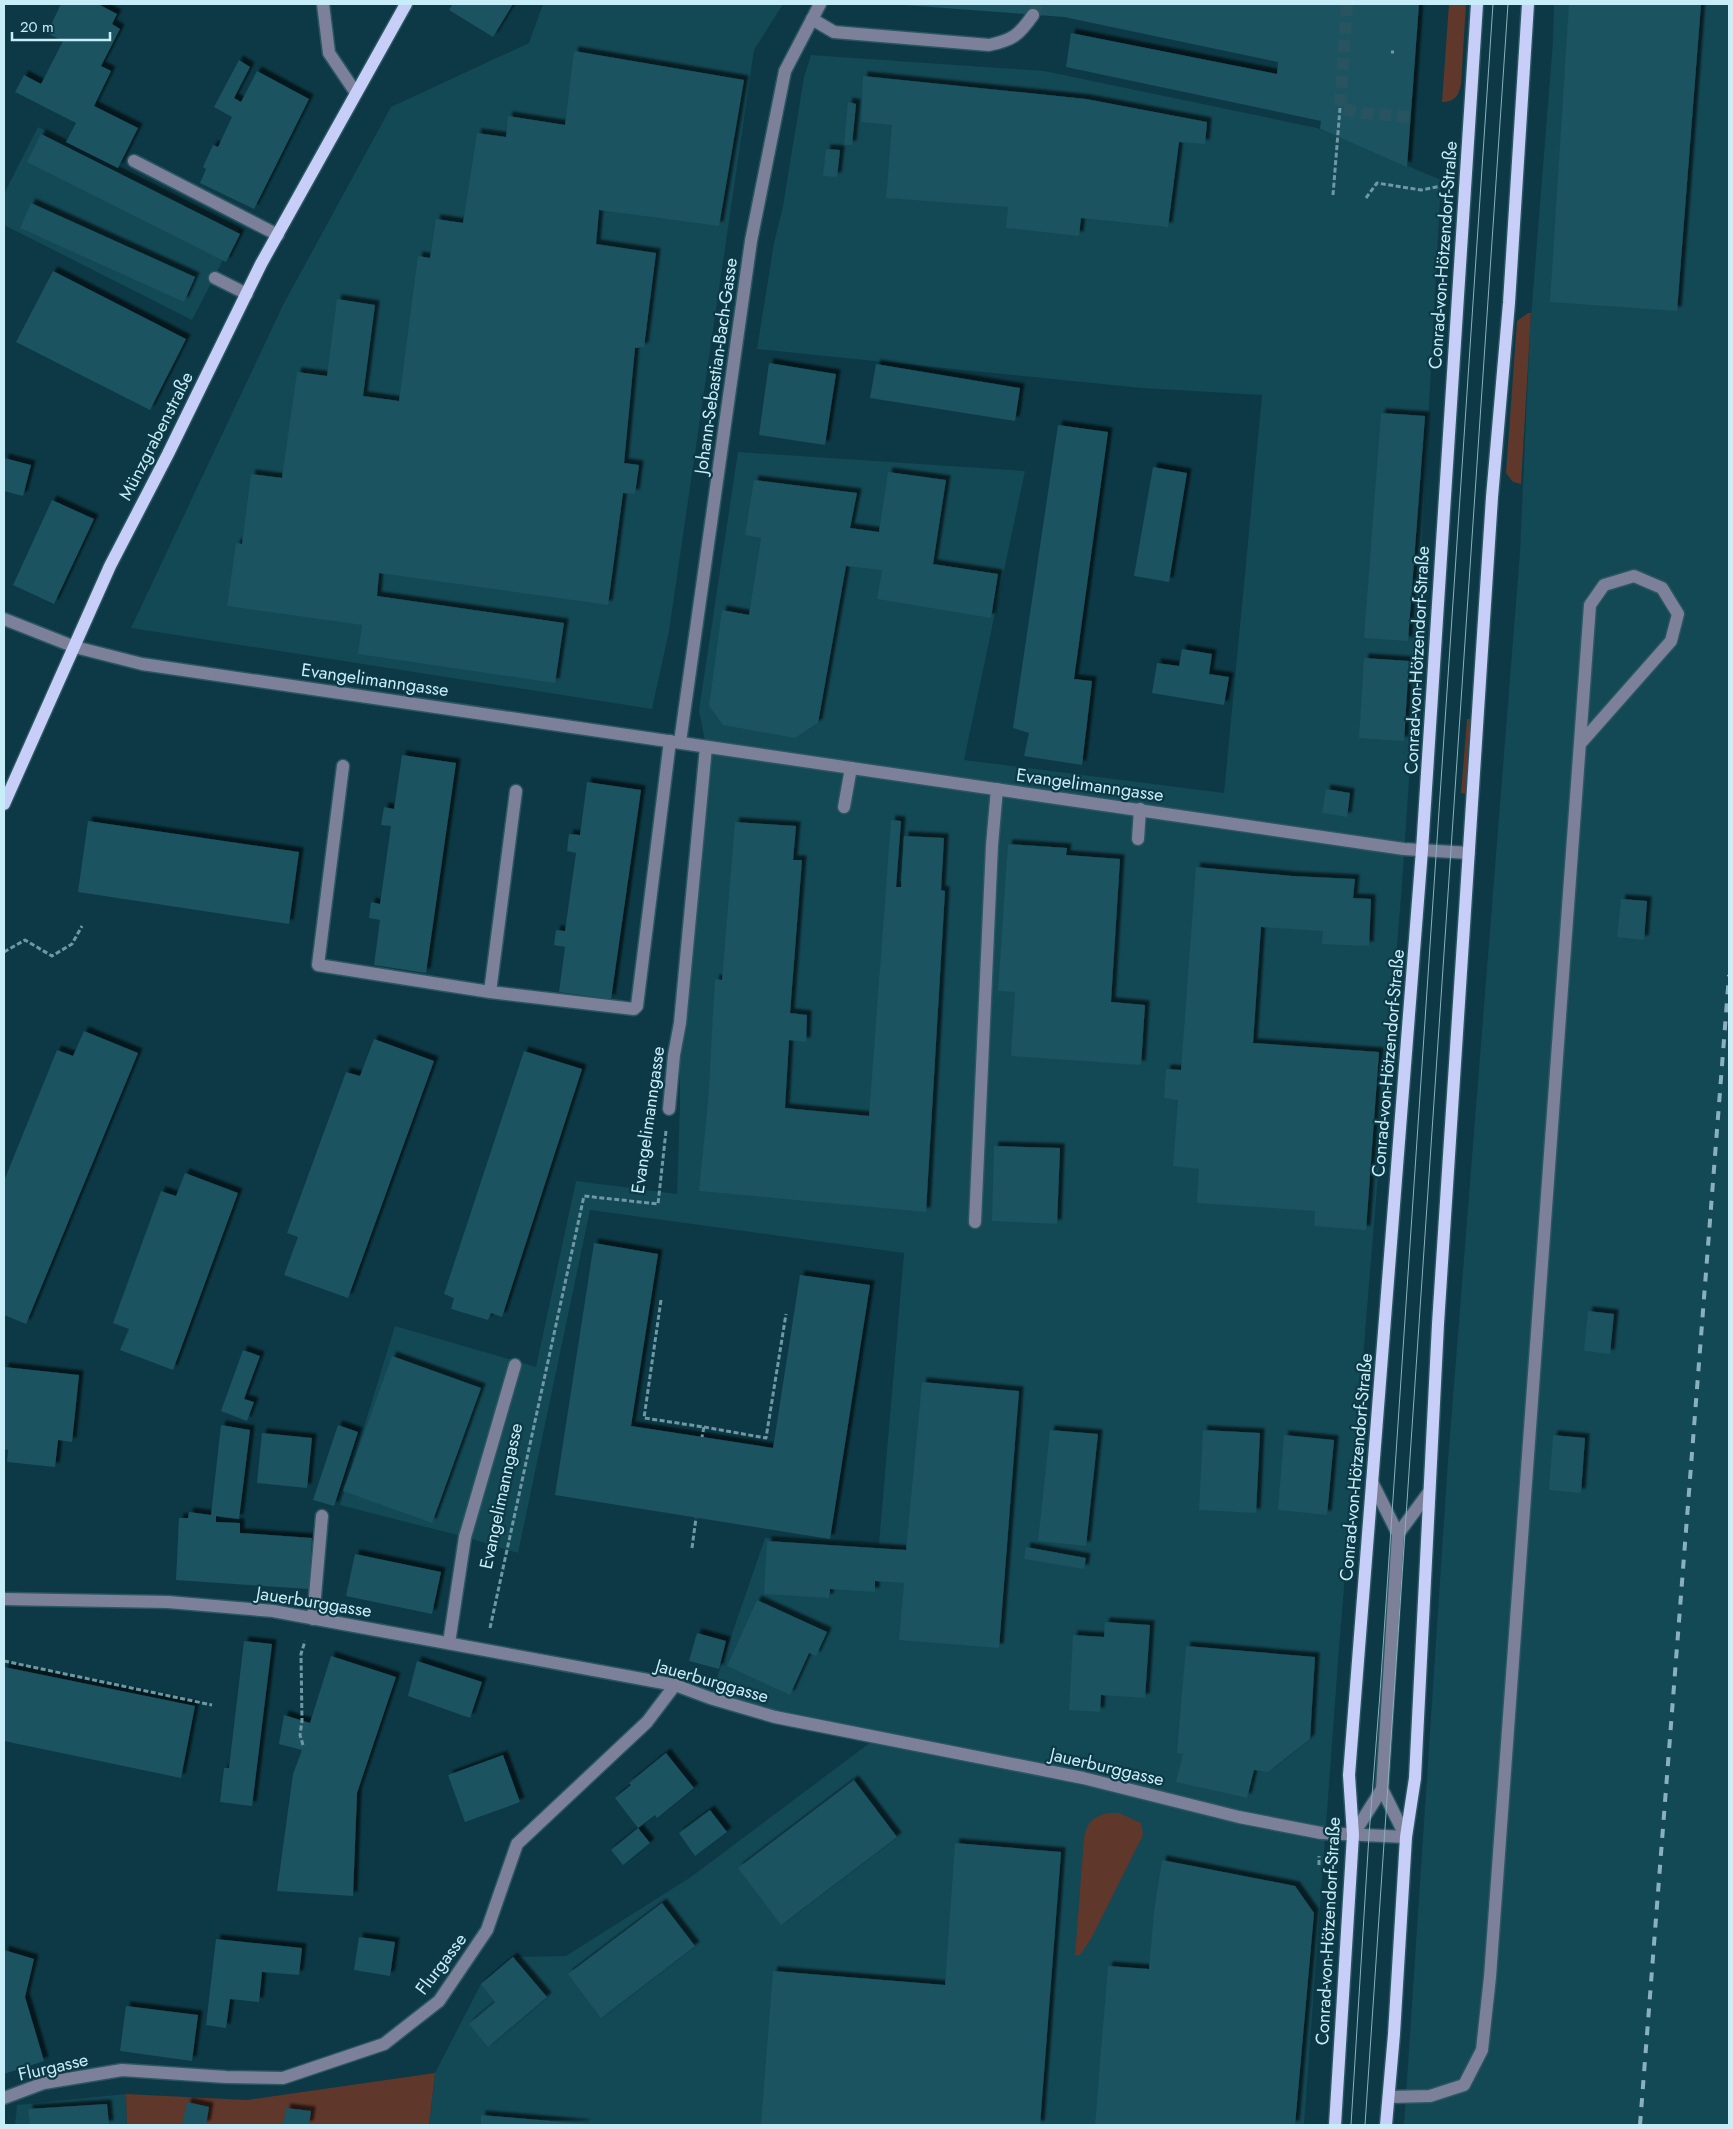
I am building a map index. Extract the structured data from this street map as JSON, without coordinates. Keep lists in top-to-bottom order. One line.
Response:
{"streets":{"main road":["Conrad-von-Hötzendorf-Straße","Münzgrabenstraße"],"street":["Johann-Sebastian-Bach-Gasse","Evangelimanngasse","Jauerburggasse","Flurgasse"]},"crossings":[["Conrad-von-Hötzendorf-Straße","Evangelimanngasse"],["Conrad-von-Hötzendorf-Straße","Jauerburggasse"],["Johann-Sebastian-Bach-Gasse","Evangelimanngasse"],["Münzgrabenstraße","Evangelimanngasse"],["Evangelimanngasse","Jauerburggasse"],["Jauerburggasse","Flurgasse"]],"scale_bar":"20 m"}
